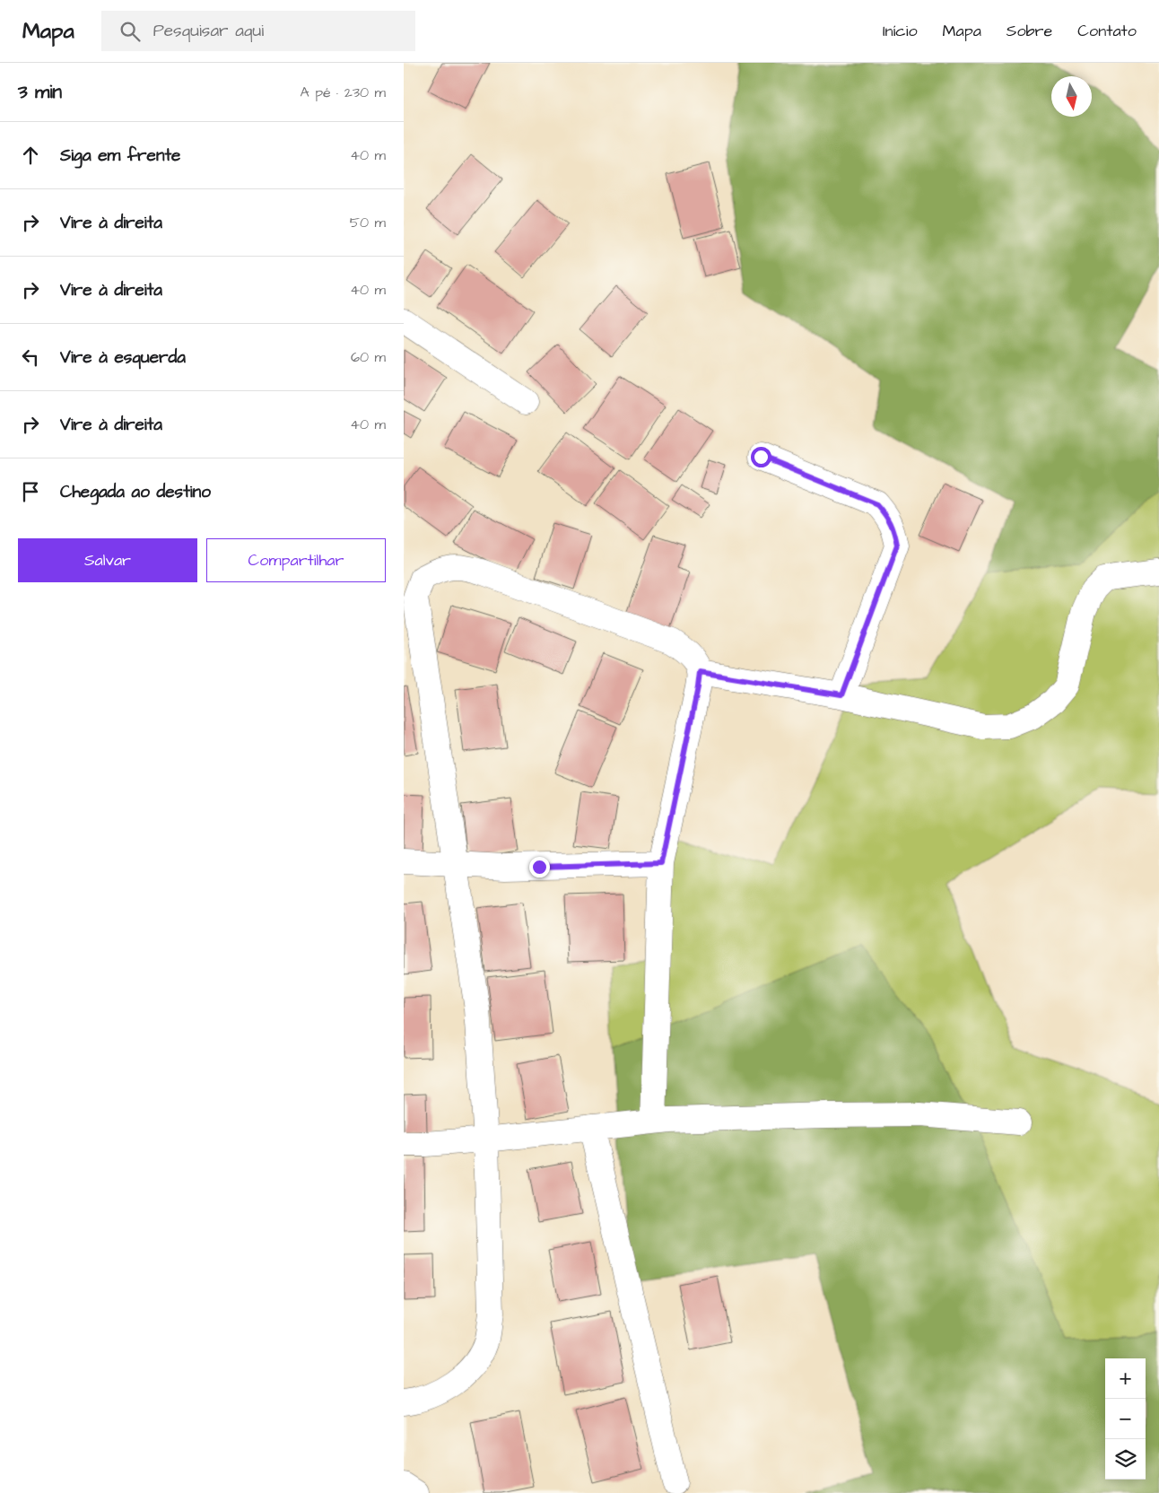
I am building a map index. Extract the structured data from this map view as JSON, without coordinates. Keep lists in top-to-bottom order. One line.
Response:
{"north":"bottom","page":{"header":"Mapa","search":"Pesquisar aqui","nav":["Início","Mapa","Sobre","Contato"],"heading":["3 min","A pé · 230 m"],"list":[["Siga em frente","40 m"],["Vire à direita","50 m"],["Vire à direita","40 m"],["Vire à esquerda","60 m"],["Vire à direita","40 m"],"Chegada ao destino"],"buttons":["Salvar","Compartilhar"],"map_buttons":["+","−"]}}
